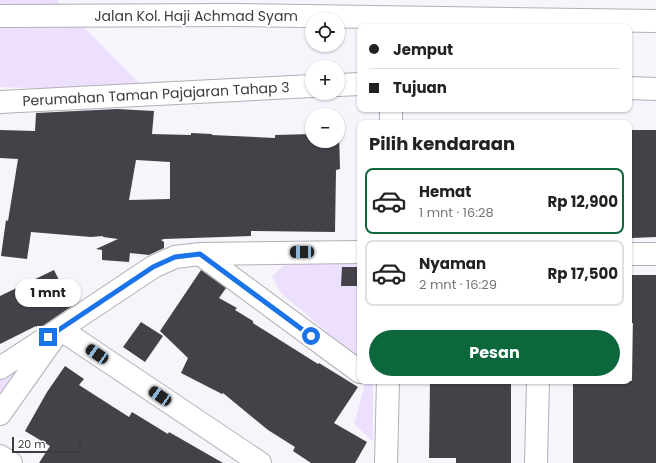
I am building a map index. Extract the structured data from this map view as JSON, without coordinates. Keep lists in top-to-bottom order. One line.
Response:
{"streets":{"street":["Jalan Kol. Haji Achmad Syam","Perumahan Taman Pajajaran Tahap 3"]},"scale_bar":"20 m","page":{"map_buttons":["+","−"],"banner":["Jemput","Tujuan"],"heading":"Pilih kendaraan","list":[{"name":"Hemat","note":"1 mnt · 16:28","value":"Rp 12,900"},{"name":"Nyaman","note":"2 mnt · 16:29","value":"Rp 17,500"}],"bubble":"1 mnt","buttons":"Pesan","scale":"20 m"}}
